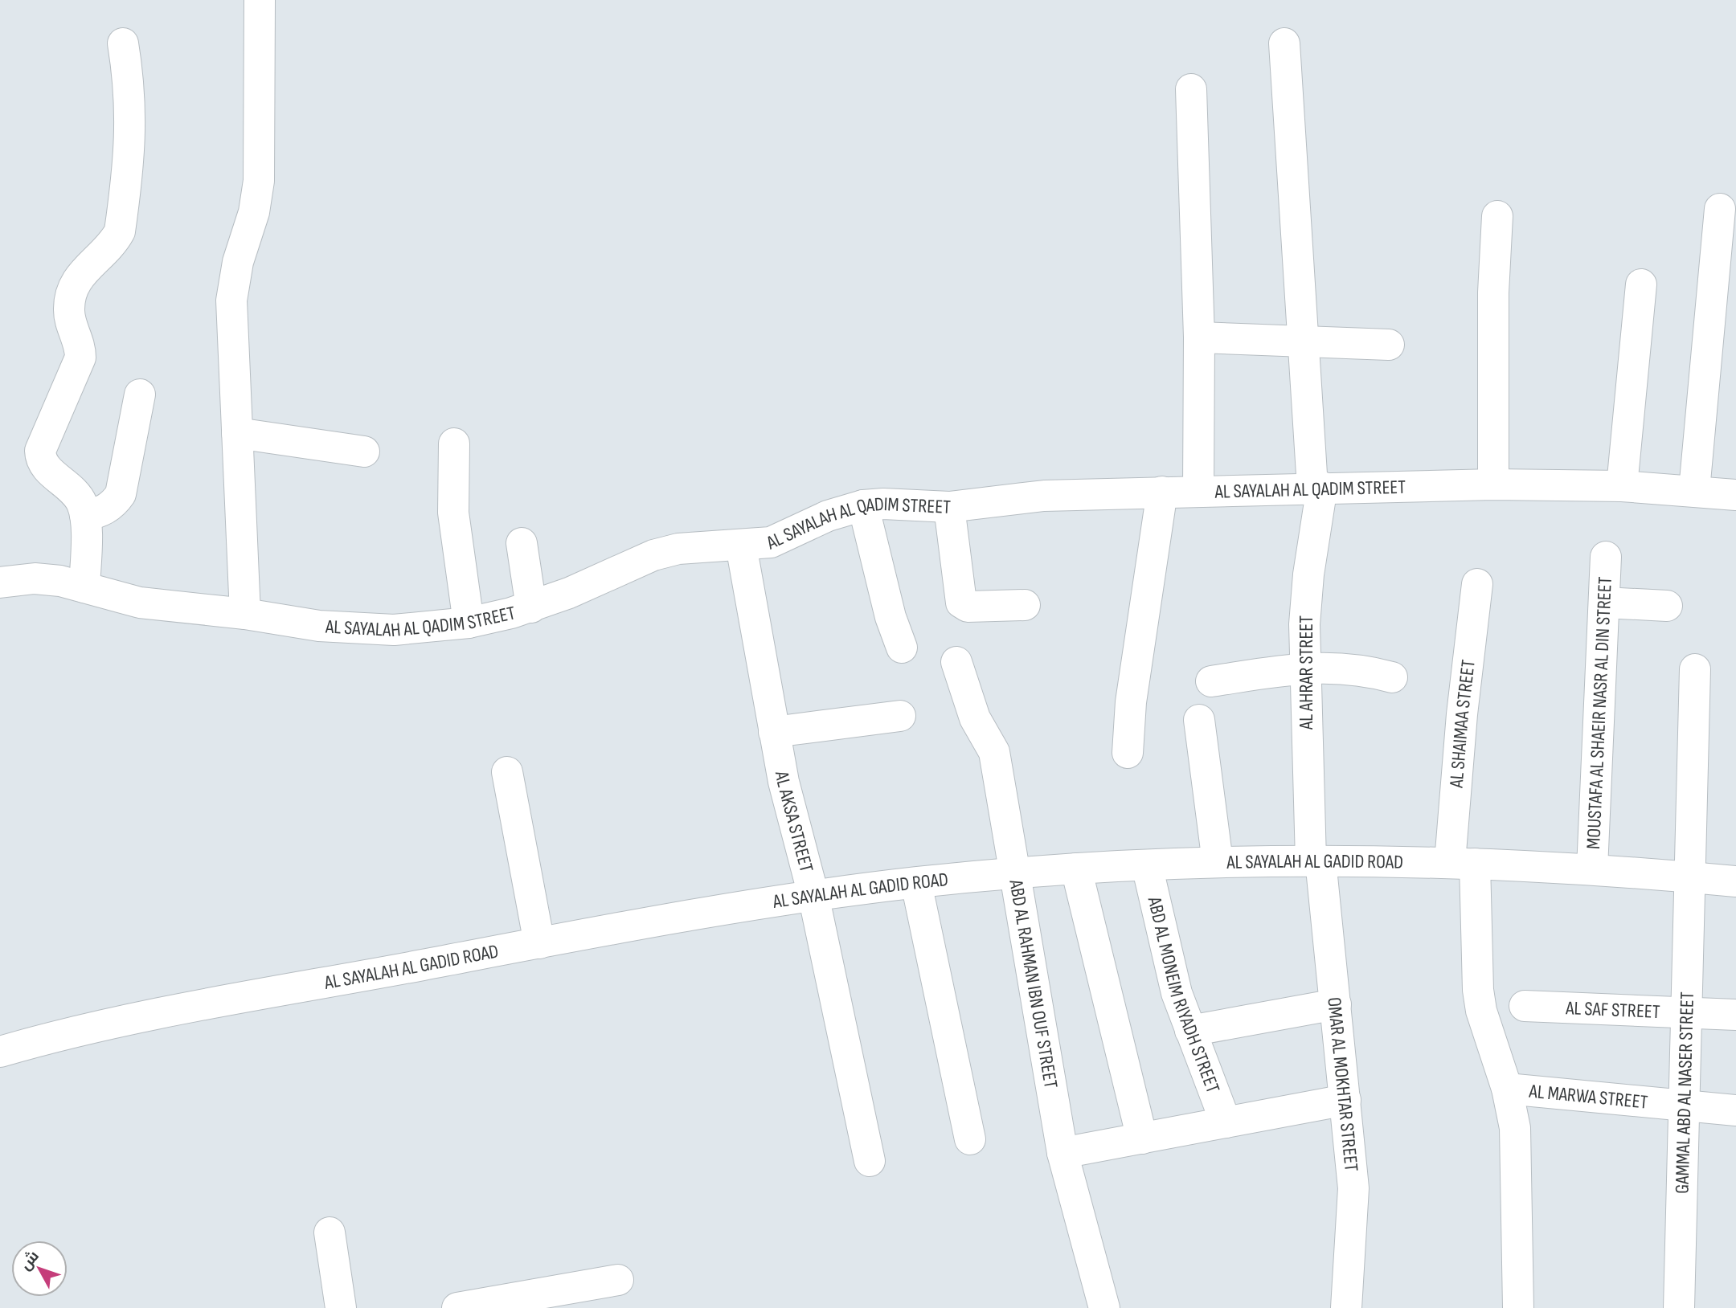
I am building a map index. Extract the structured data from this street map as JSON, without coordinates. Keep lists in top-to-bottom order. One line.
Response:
{"streets":{"street":["AL SAYALAH AL QADIM STREET","AL AHRAR STREET","MOUSTAFA AL SHAEIR NASR AL DIN STREET","AL SHAIMAA STREET","AL AKSA STREET","AL SAYALAH AL GADID ROAD","ABD AL RAHMAN IBN OUF STREET","ABD AL MONEIM RIYADH STREET","AL SAF STREET","OMAR AL MOKHTAR STREET","GAMMAL ABD AL NASER STREET","AL MARWA STREET"]},"crossings":[["AL SAYALAH AL QADIM STREET","AL AHRAR STREET"],["AL SAYALAH AL QADIM STREET","AL AKSA STREET"],["AL AHRAR STREET","AL SAYALAH AL GADID ROAD"],["AL AHRAR STREET","OMAR AL MOKHTAR STREET"],["MOUSTAFA AL SHAEIR NASR AL DIN STREET","AL SAYALAH AL GADID ROAD"],["AL SHAIMAA STREET","AL SAYALAH AL GADID ROAD"],["AL SHAIMAA STREET","AL MARWA STREET"],["AL AKSA STREET","AL SAYALAH AL GADID ROAD"],["AL SAYALAH AL GADID ROAD","ABD AL RAHMAN IBN OUF STREET"],["AL SAYALAH AL GADID ROAD","ABD AL MONEIM RIYADH STREET"],["AL SAYALAH AL GADID ROAD","OMAR AL MOKHTAR STREET"],["AL SAYALAH AL GADID ROAD","GAMMAL ABD AL NASER STREET"],["AL SAF STREET","GAMMAL ABD AL NASER STREET"],["GAMMAL ABD AL NASER STREET","AL MARWA STREET"]],"north":"top left"}
